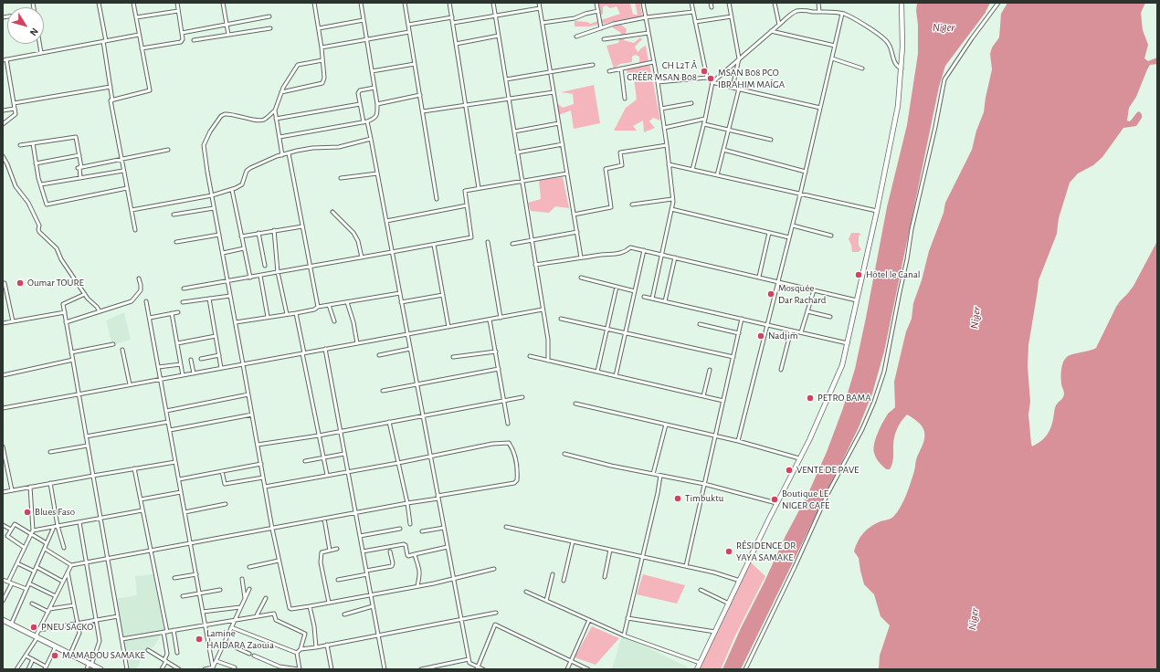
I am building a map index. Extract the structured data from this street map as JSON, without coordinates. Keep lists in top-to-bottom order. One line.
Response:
{"water":["Niger"],"places":["CH L2T À CRÉÉR MSAN B08","MSAN B08 PCO IBRAHIM MAÏGA","Hôtel le Canal","Oumar TOURE","Mosquée Dar Rachard","Nadjim","PETRO BAMA","VENTE DE PAVE","Timbuktu","Boutique LE NIGER CAFE","Blues Faso","RÉSIDENCE DR YAYA SAMAKE","PNEU SACKO","Lamine HAIDARA Zaouia","MAMADOU SAMAKE"],"north":"bottom right"}
